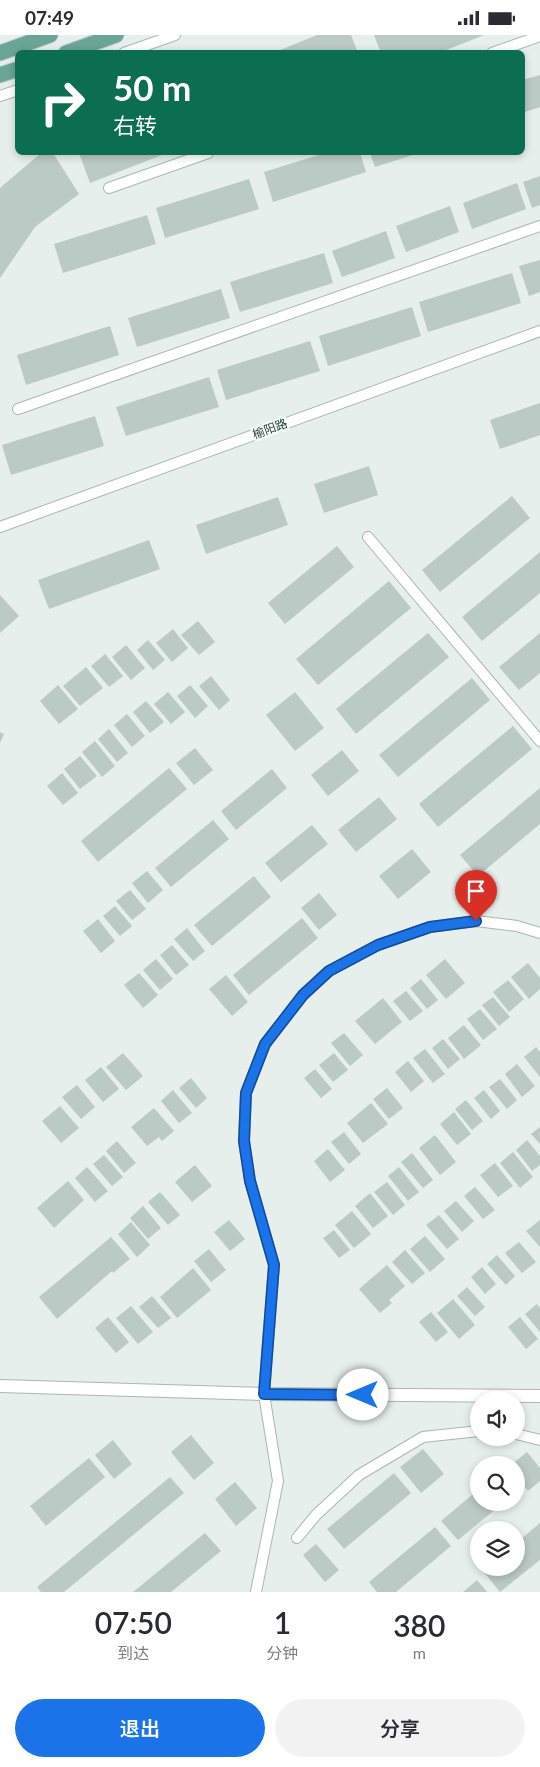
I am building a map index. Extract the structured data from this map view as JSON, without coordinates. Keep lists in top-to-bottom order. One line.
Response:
{"streets":{"street":["榆阳路"]},"page":{"status":"07:49","turn":["50 m","右转"],"eta":["07:50","到达","1","分钟","380","m"],"buttons":["退出","分享"]}}
